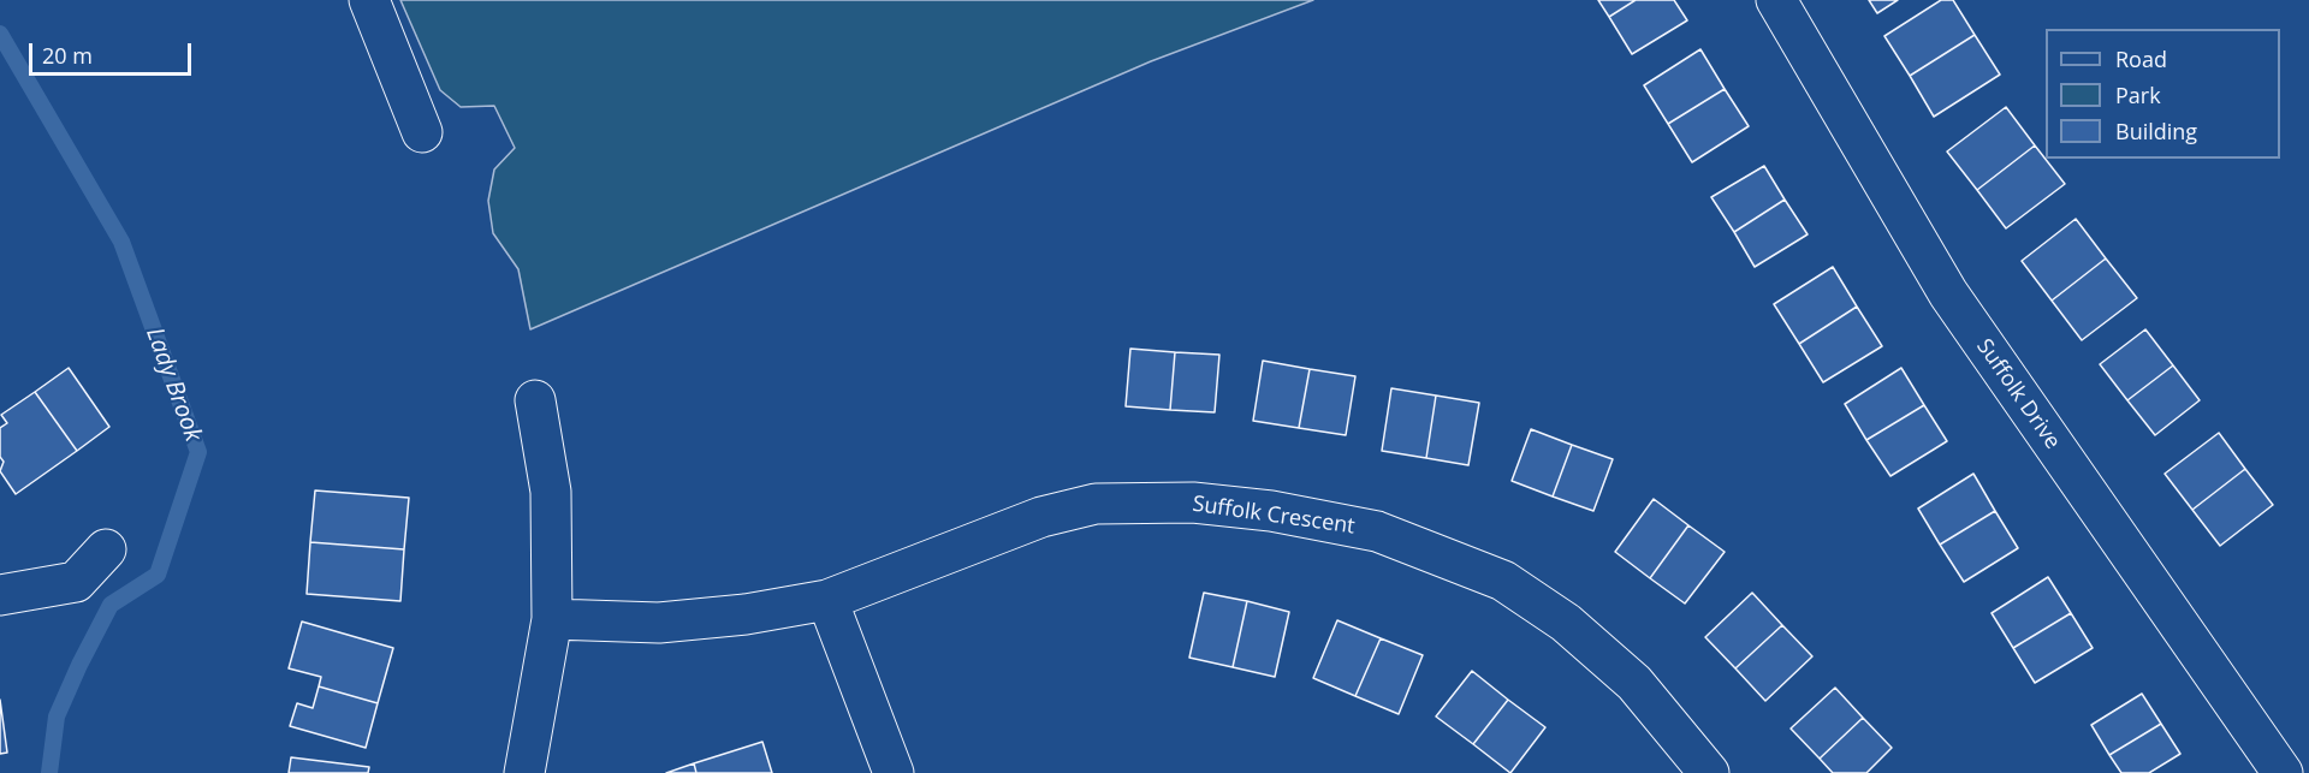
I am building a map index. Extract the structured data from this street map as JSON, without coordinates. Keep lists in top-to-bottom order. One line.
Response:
{"streets":{"street":["Suffolk Drive","Suffolk Crescent"]},"water":["Lady Brook"],"legend":["Road","Park","Building"],"scale_bar":"20 m"}
